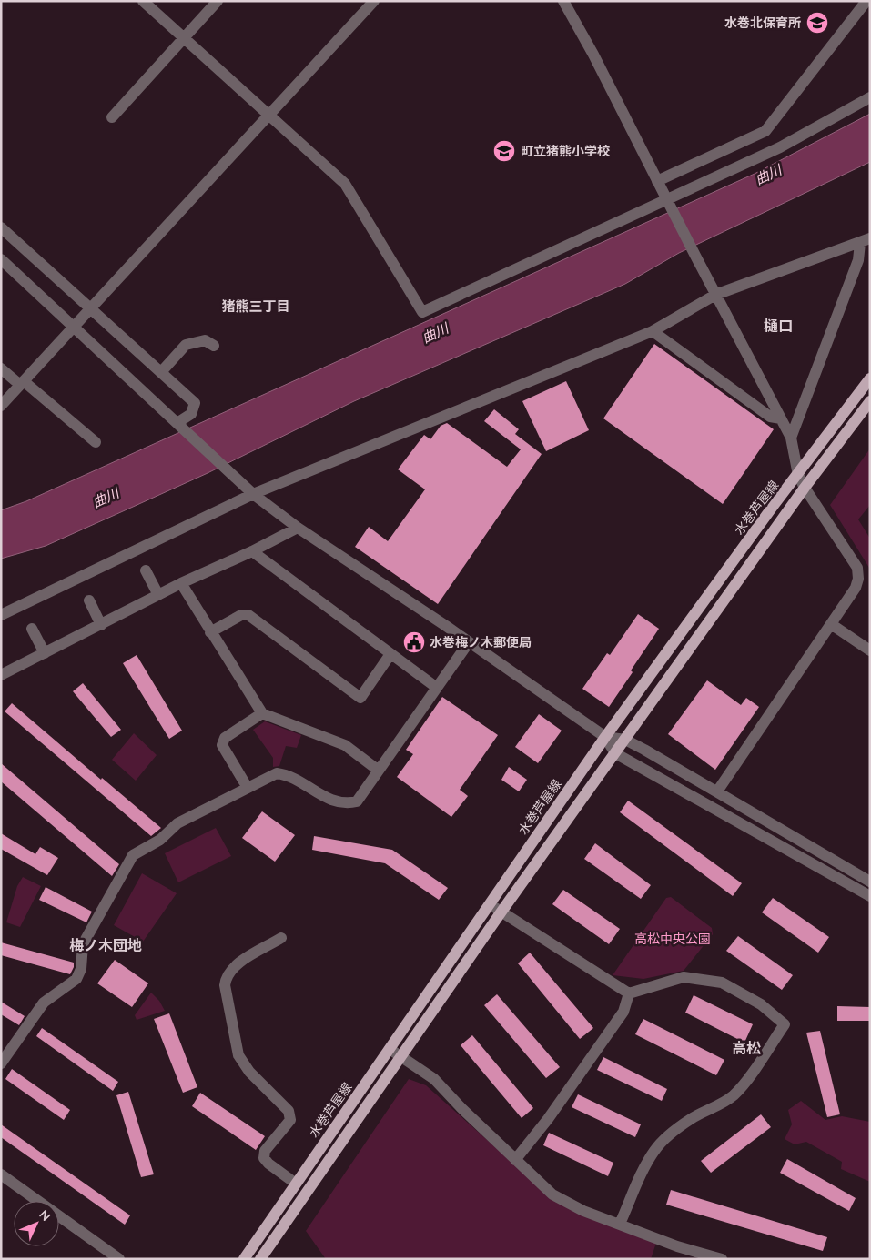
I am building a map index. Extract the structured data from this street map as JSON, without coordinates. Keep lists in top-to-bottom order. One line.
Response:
{"streets":{"main road":["水巻芦屋線"]},"districts":["猪熊三丁目","樋口","梅ノ木団地","高松"],"water":["曲川"],"parks":["高松中央公園"],"places":{"school or university":["水巻北保育所","町立猪熊小学校"],"public building":["水巻梅ノ木郵便局"]},"north":"top right"}
